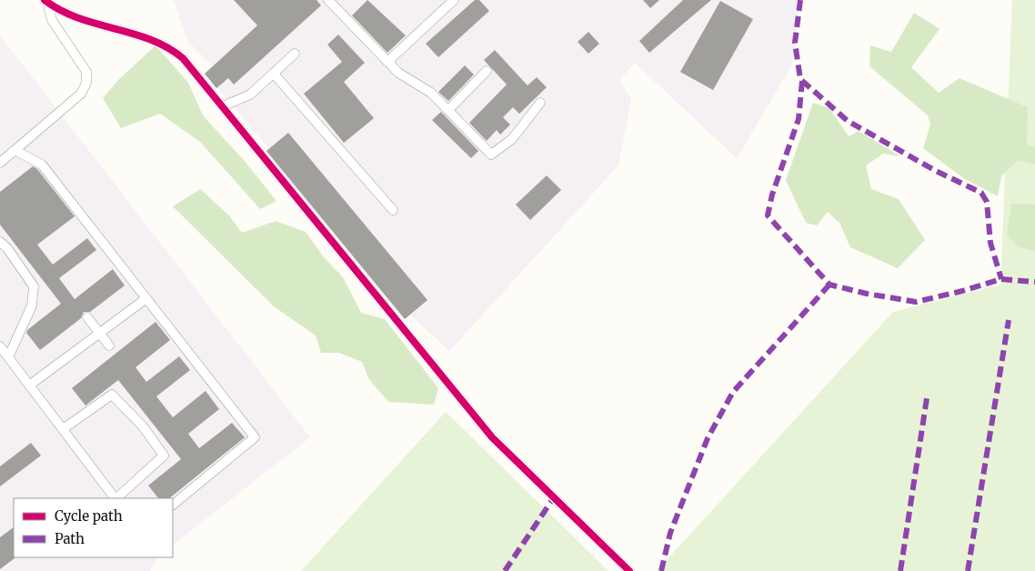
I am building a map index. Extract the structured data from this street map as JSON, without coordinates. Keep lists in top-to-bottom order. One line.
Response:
{"legend":["Cycle path","Path"]}
